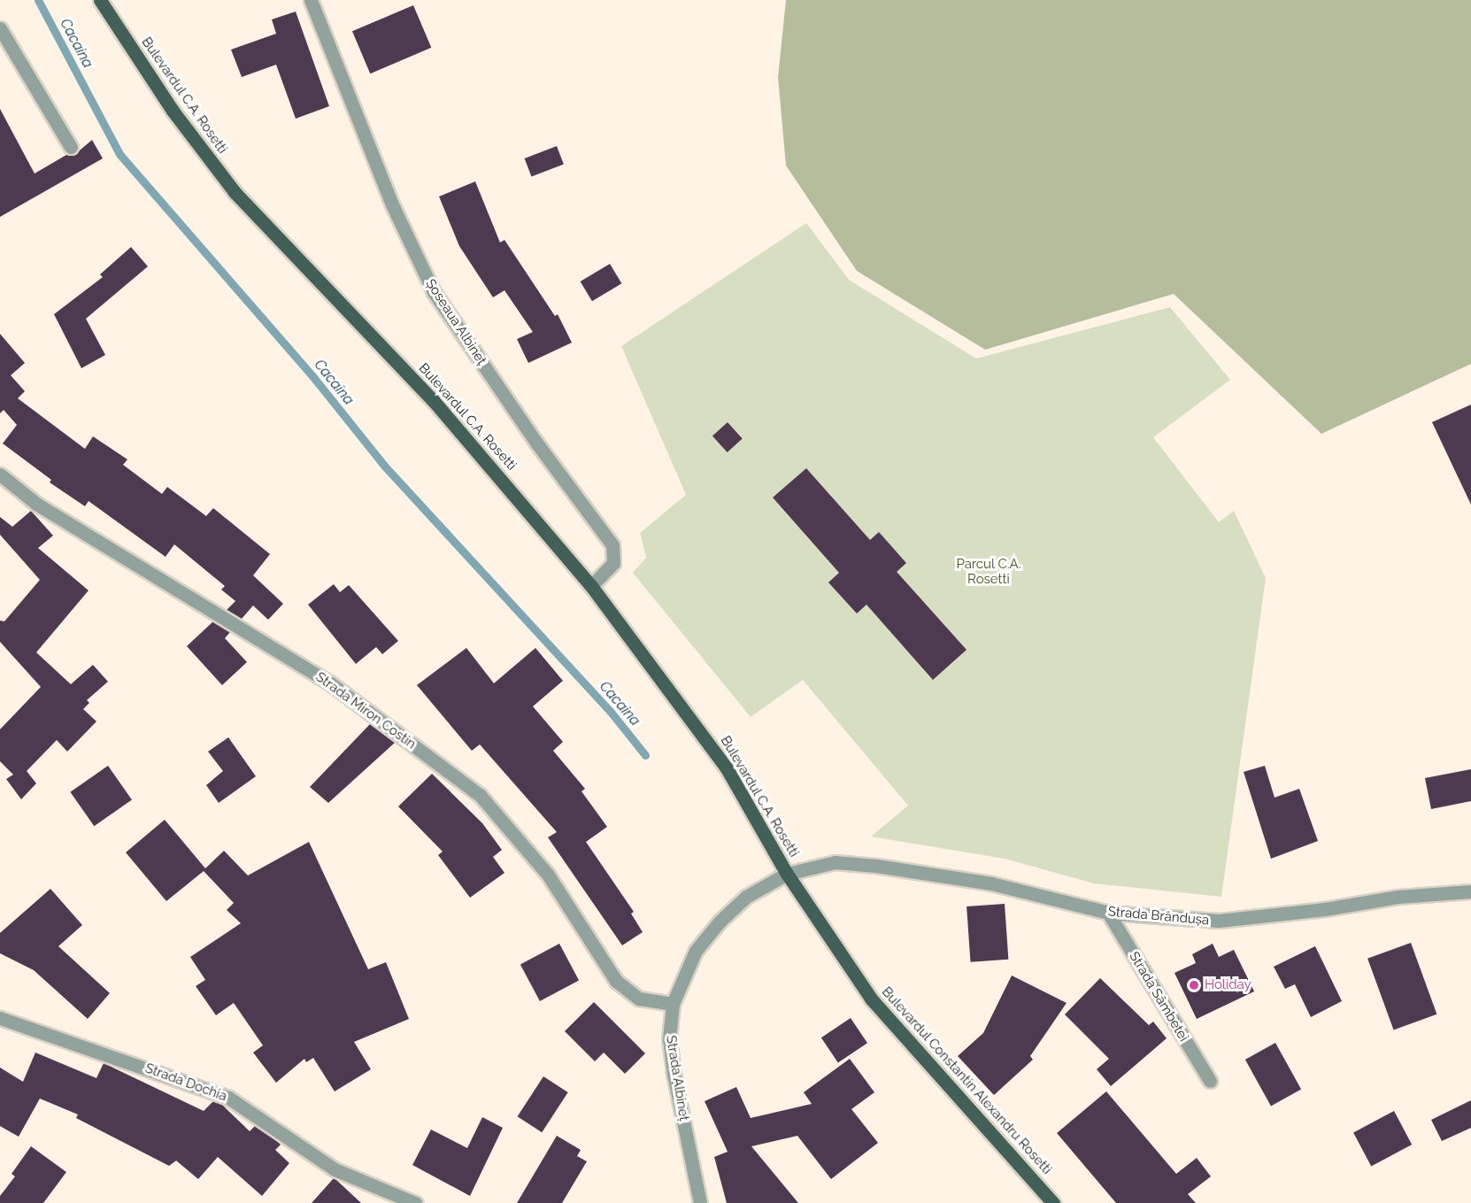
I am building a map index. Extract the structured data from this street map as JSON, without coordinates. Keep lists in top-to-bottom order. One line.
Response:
{"streets":{"main road":["Bulevardul C.A. Rosetti","Bulevardul Constantin Alexandru Rosetti"],"street":["Șoseaua Albineț","Strada Miron Costin","Strada Brândușa","Strada Sâmbetei","Strada Albineț","Strada Dochia"]},"crossings":[["Bulevardul C.A. Rosetti","Șoseaua Albineț"],["Bulevardul C.A. Rosetti","Strada Brândușa"],["Bulevardul C.A. Rosetti","Strada Albineț"],["Bulevardul C.A. Rosetti","Bulevardul Constantin Alexandru Rosetti"],["Strada Miron Costin","Strada Albineț"],["Strada Brândușa","Strada Sâmbetei"],["Strada Brândușa","Strada Albineț"],["Strada Brândușa","Bulevardul Constantin Alexandru Rosetti"],["Strada Albineț","Bulevardul Constantin Alexandru Rosetti"]],"water":["Cacaina"],"parks":["Parcul C.A. Rosetti"],"places":["Holiday"]}
